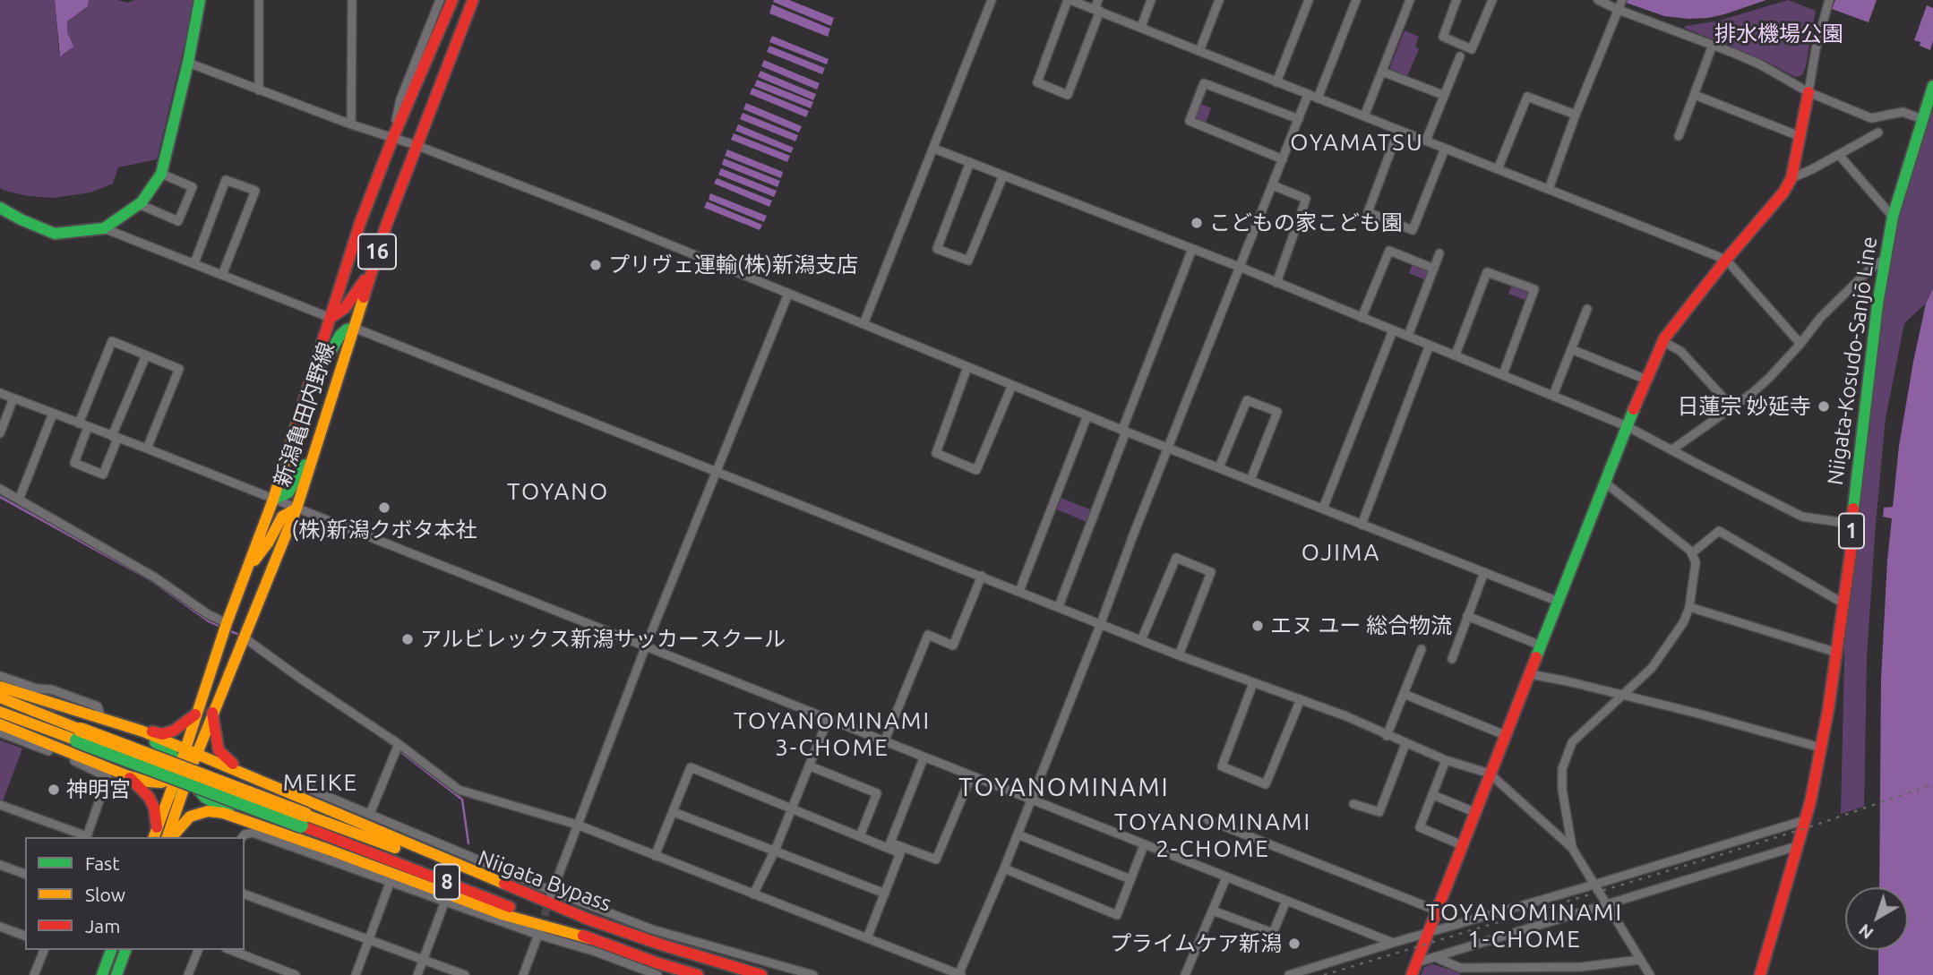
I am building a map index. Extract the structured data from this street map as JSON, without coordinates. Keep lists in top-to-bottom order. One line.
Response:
{"streets":{"main road":["16","Niigata-Kosudo-Sanjō Line","新潟亀田内野線","1","Niigata Bypass","8"]},"districts":["OYAMATSU","TOYANO","OJIMA","TOYANOMINAMI 3-CHOME","MEIKE","TOYANOMINAMI","TOYANOMINAMI 2-CHOME","TOYANOMINAMI 1-CHOME"],"parks":["排水機場公園"],"places":["こどもの家こども園","プリヴェ運輸(株)新潟支店","日蓮宗 妙延寺","(株)新潟クボタ本社","エヌ ユー 総合物流","アルビレックス新潟サッカースクール","神明宮","プライムケア新潟"],"legend":["Fast","Slow","Jam"],"north":"bottom left"}
